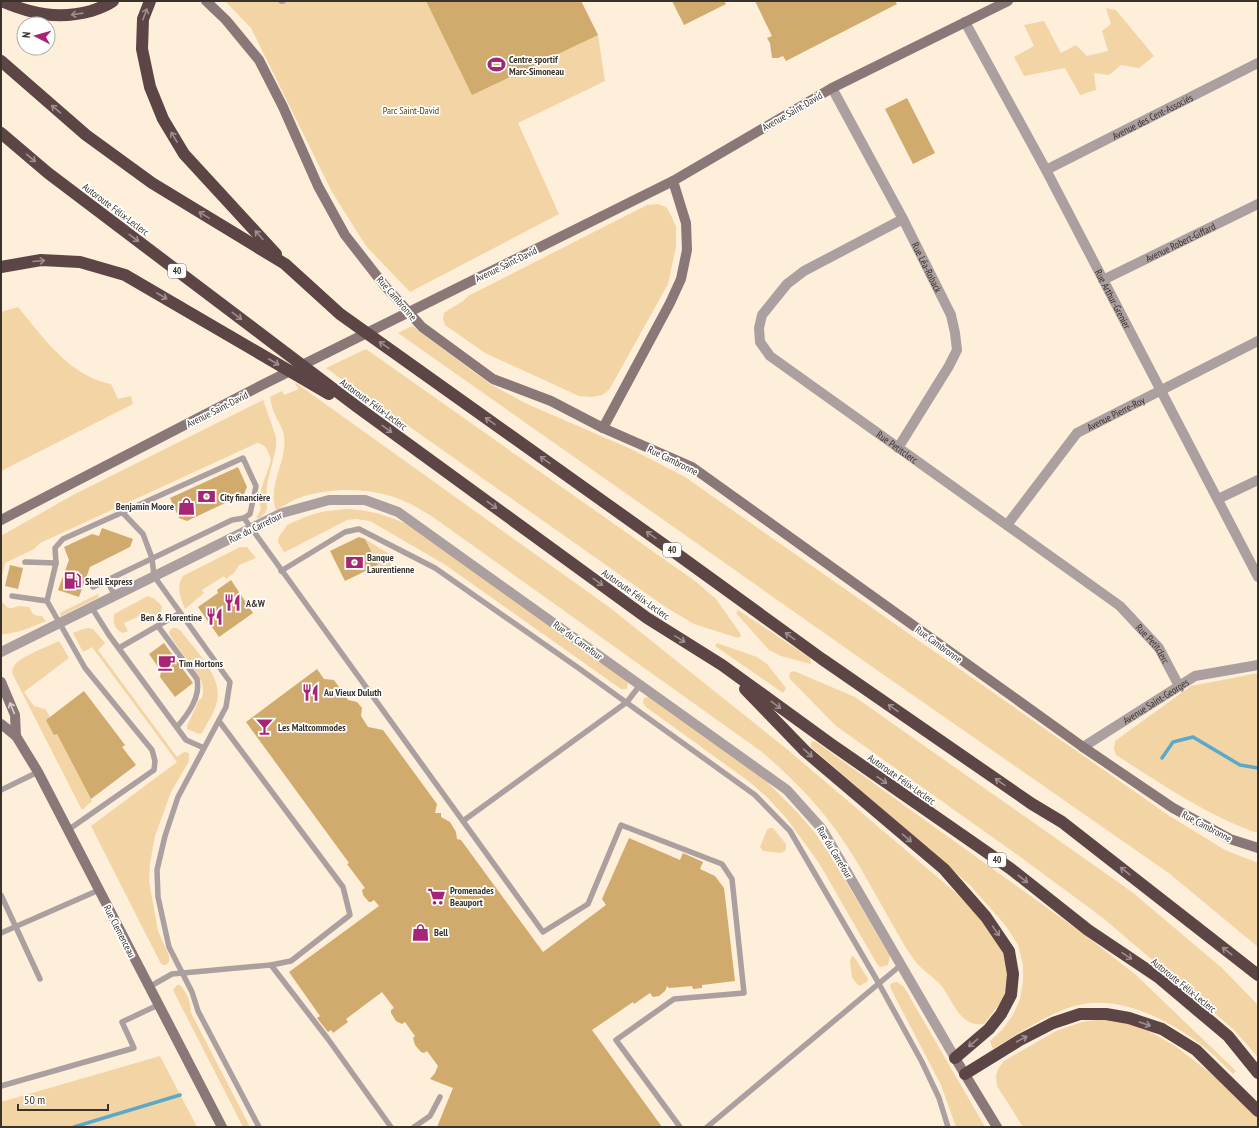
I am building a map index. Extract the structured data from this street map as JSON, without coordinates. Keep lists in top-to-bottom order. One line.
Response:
{"streets":{"highway":["Autoroute Félix-Leclerc","40"],"street":["Avenue Saint-David","Avenue des Cent-Associés","Avenue Robert-Giffard","Rue Léa-Roback","Rue Cambronne","Rue Arthur-Grenier","Avenue Pierre-Roy","Rue Petitclerc","Rue du Carrefour","Avenue Saint-Georges","Rue Clemenceau"]},"crossings":[["Avenue Saint-David","Rue Léa-Roback"],["Avenue Saint-David","Rue Arthur-Grenier"],["Avenue des Cent-Associés","Rue Arthur-Grenier"],["Avenue Robert-Giffard","Rue Arthur-Grenier"],["Rue Léa-Roback","Rue Petitclerc"],["Rue Cambronne","Avenue Saint-Georges"],["Rue Arthur-Grenier","Avenue Pierre-Roy"],["Avenue Pierre-Roy","Rue Petitclerc"],["Rue Petitclerc","Avenue Saint-Georges"]],"parks":["Parc Saint-David"],"places":{"sports":["Centre sportif Marc-Simoneau"],"bank":["City financière","Banque Laurentienne"],"shop":["Benjamin Moore","Bell"],"fuel station":["Shell Express"],"restaurant":["A&W","Ben & Florentine","Au Vieux Duluth"],"cafe":["Tim Hortons"],"bar":["Les Maltcommodes"],"supermarket":["Promenades Beauport"]},"scale_bar":"50 m","north":"left"}
